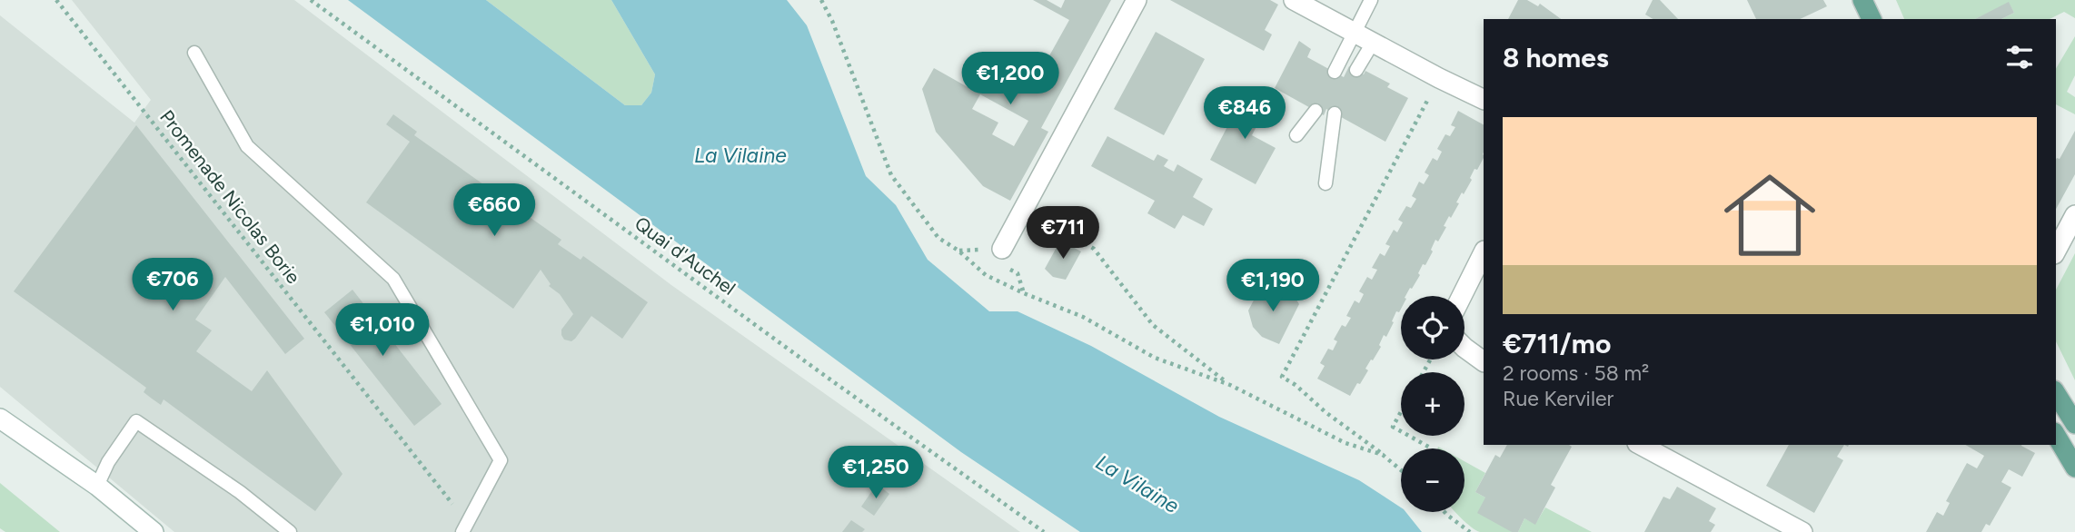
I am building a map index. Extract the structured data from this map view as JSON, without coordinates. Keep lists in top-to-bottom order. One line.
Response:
{"streets":{"path":["Promenade Nicolas Borie","Quai d'Auchel"]},"water":["La Vilaine"],"page":{"heading":"8 homes","price":["€1,200","€846","€660","€711","€706","€1,190","€1,010","€1,250"],"list":[{"name":"€711/mo","note":"2 rooms · 58 m² · Rue Kerviler"}],"map_buttons":["+","−"]}}
